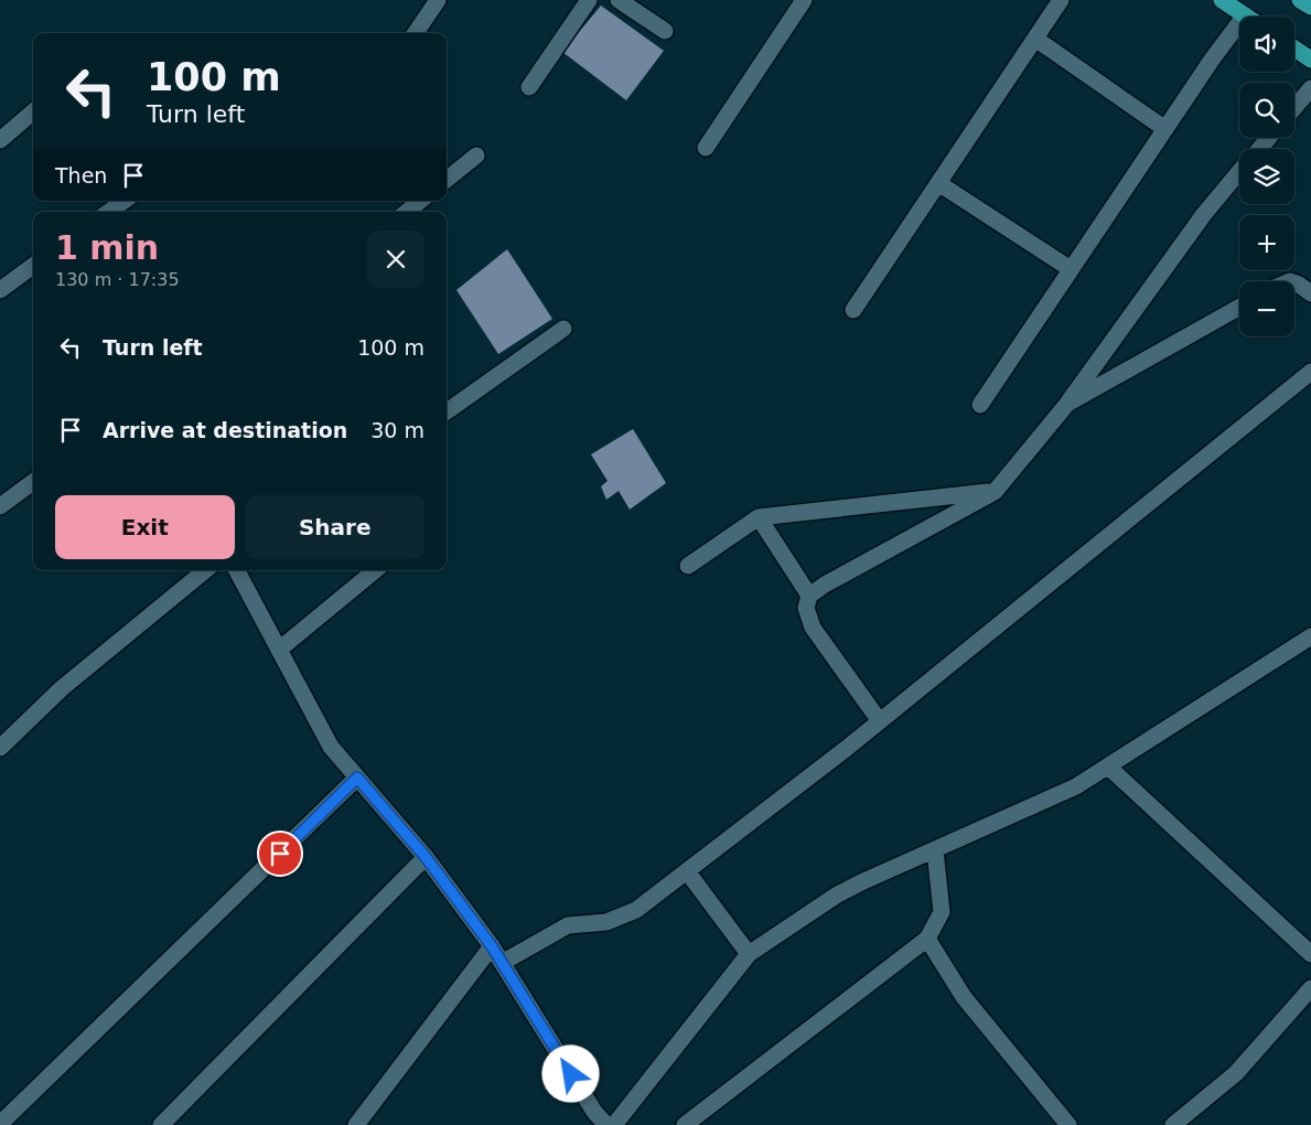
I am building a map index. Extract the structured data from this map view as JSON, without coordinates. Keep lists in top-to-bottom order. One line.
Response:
{"page":{"map_buttons":["+","−"],"turn":["100 m","Turn left"],"then":"Then","heading":["1 min","130 m · 17:35"],"list":[{"name":"Turn left","value":"100 m"},{"name":"Arrive at destination","value":"30 m"}],"buttons":["Exit","Share"]}}
